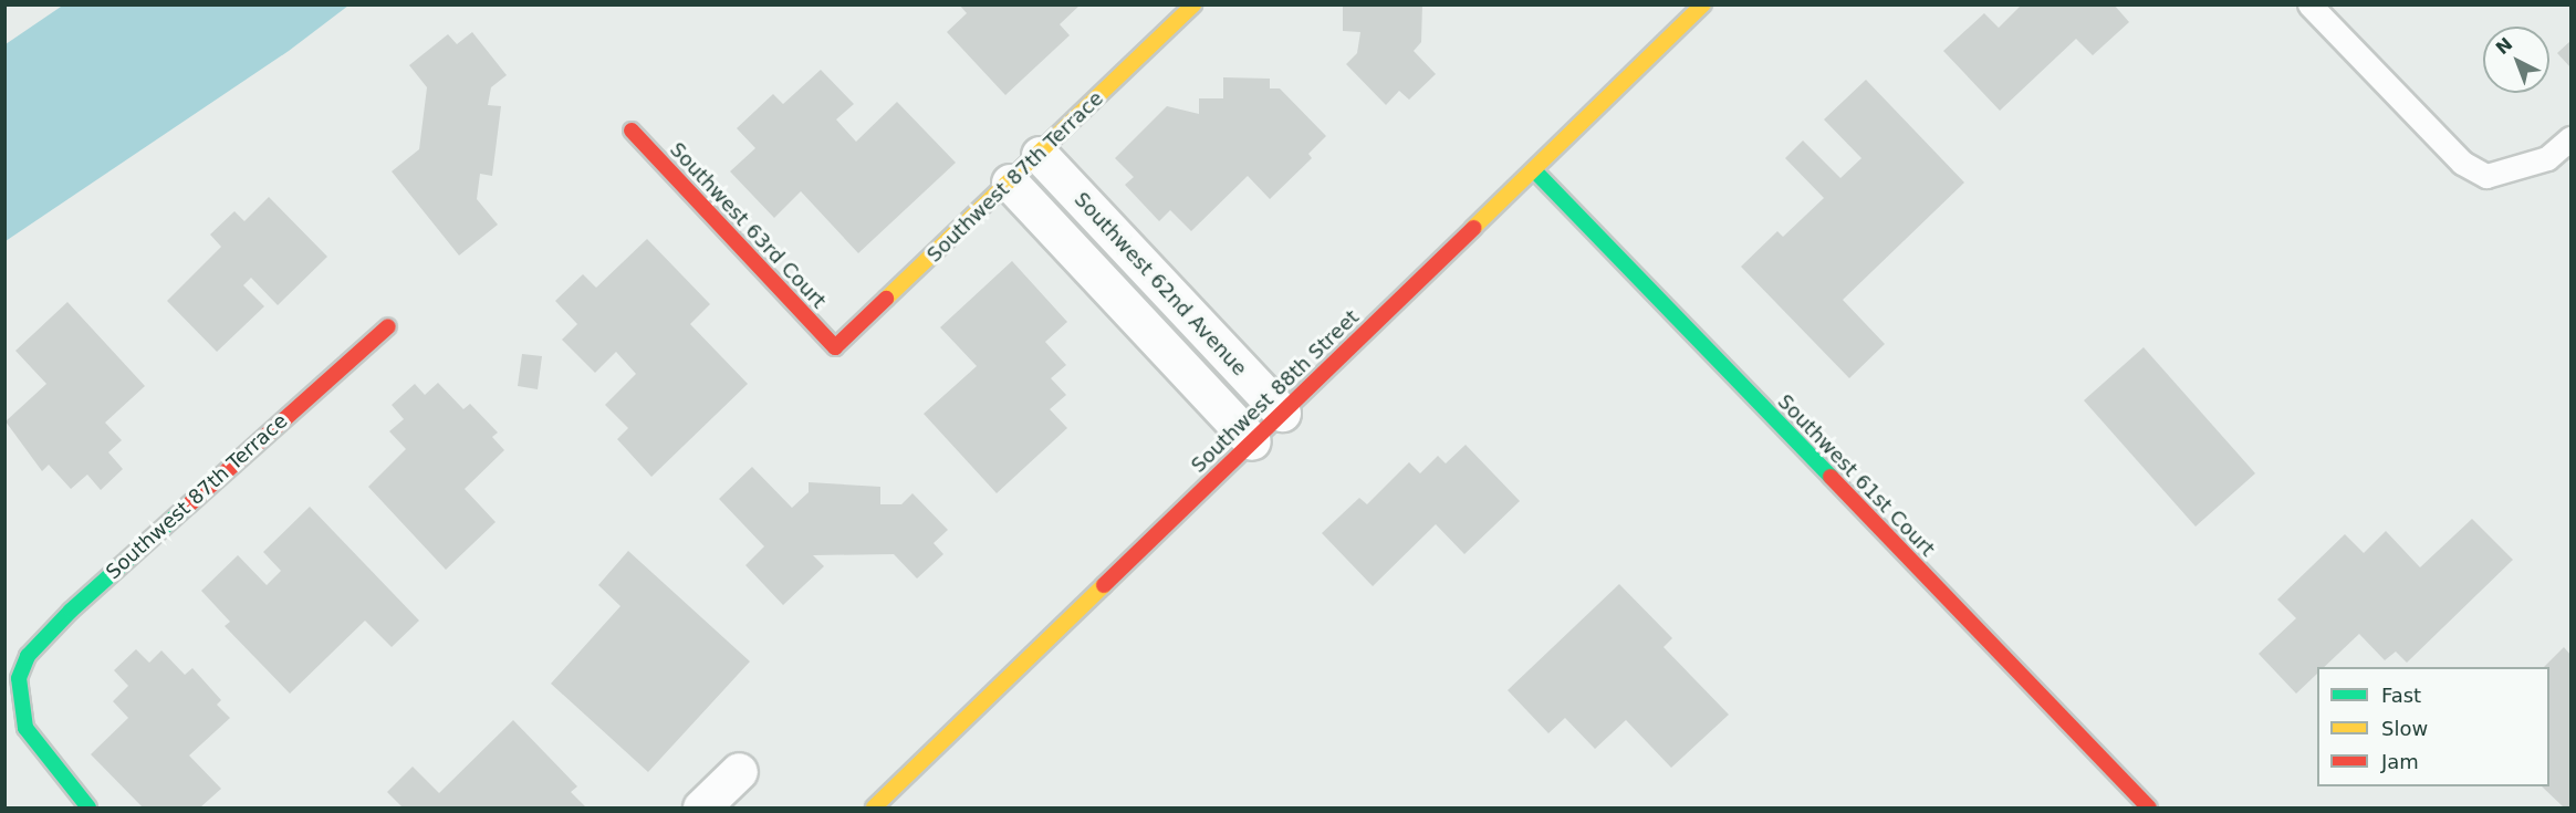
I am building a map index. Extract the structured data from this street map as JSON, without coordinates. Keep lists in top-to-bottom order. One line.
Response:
{"streets":{"street":["Southwest 87th Terrace","Southwest 63rd Court","Southwest 62nd Avenue","Southwest 88th Street","Southwest 61st Court"]},"crossings":[["Southwest 87th Terrace","Southwest 63rd Court"],["Southwest 87th Terrace","Southwest 62nd Avenue"],["Southwest 62nd Avenue","Southwest 88th Street"],["Southwest 88th Street","Southwest 61st Court"]],"legend":["Fast","Slow","Jam"],"north":"top left"}
